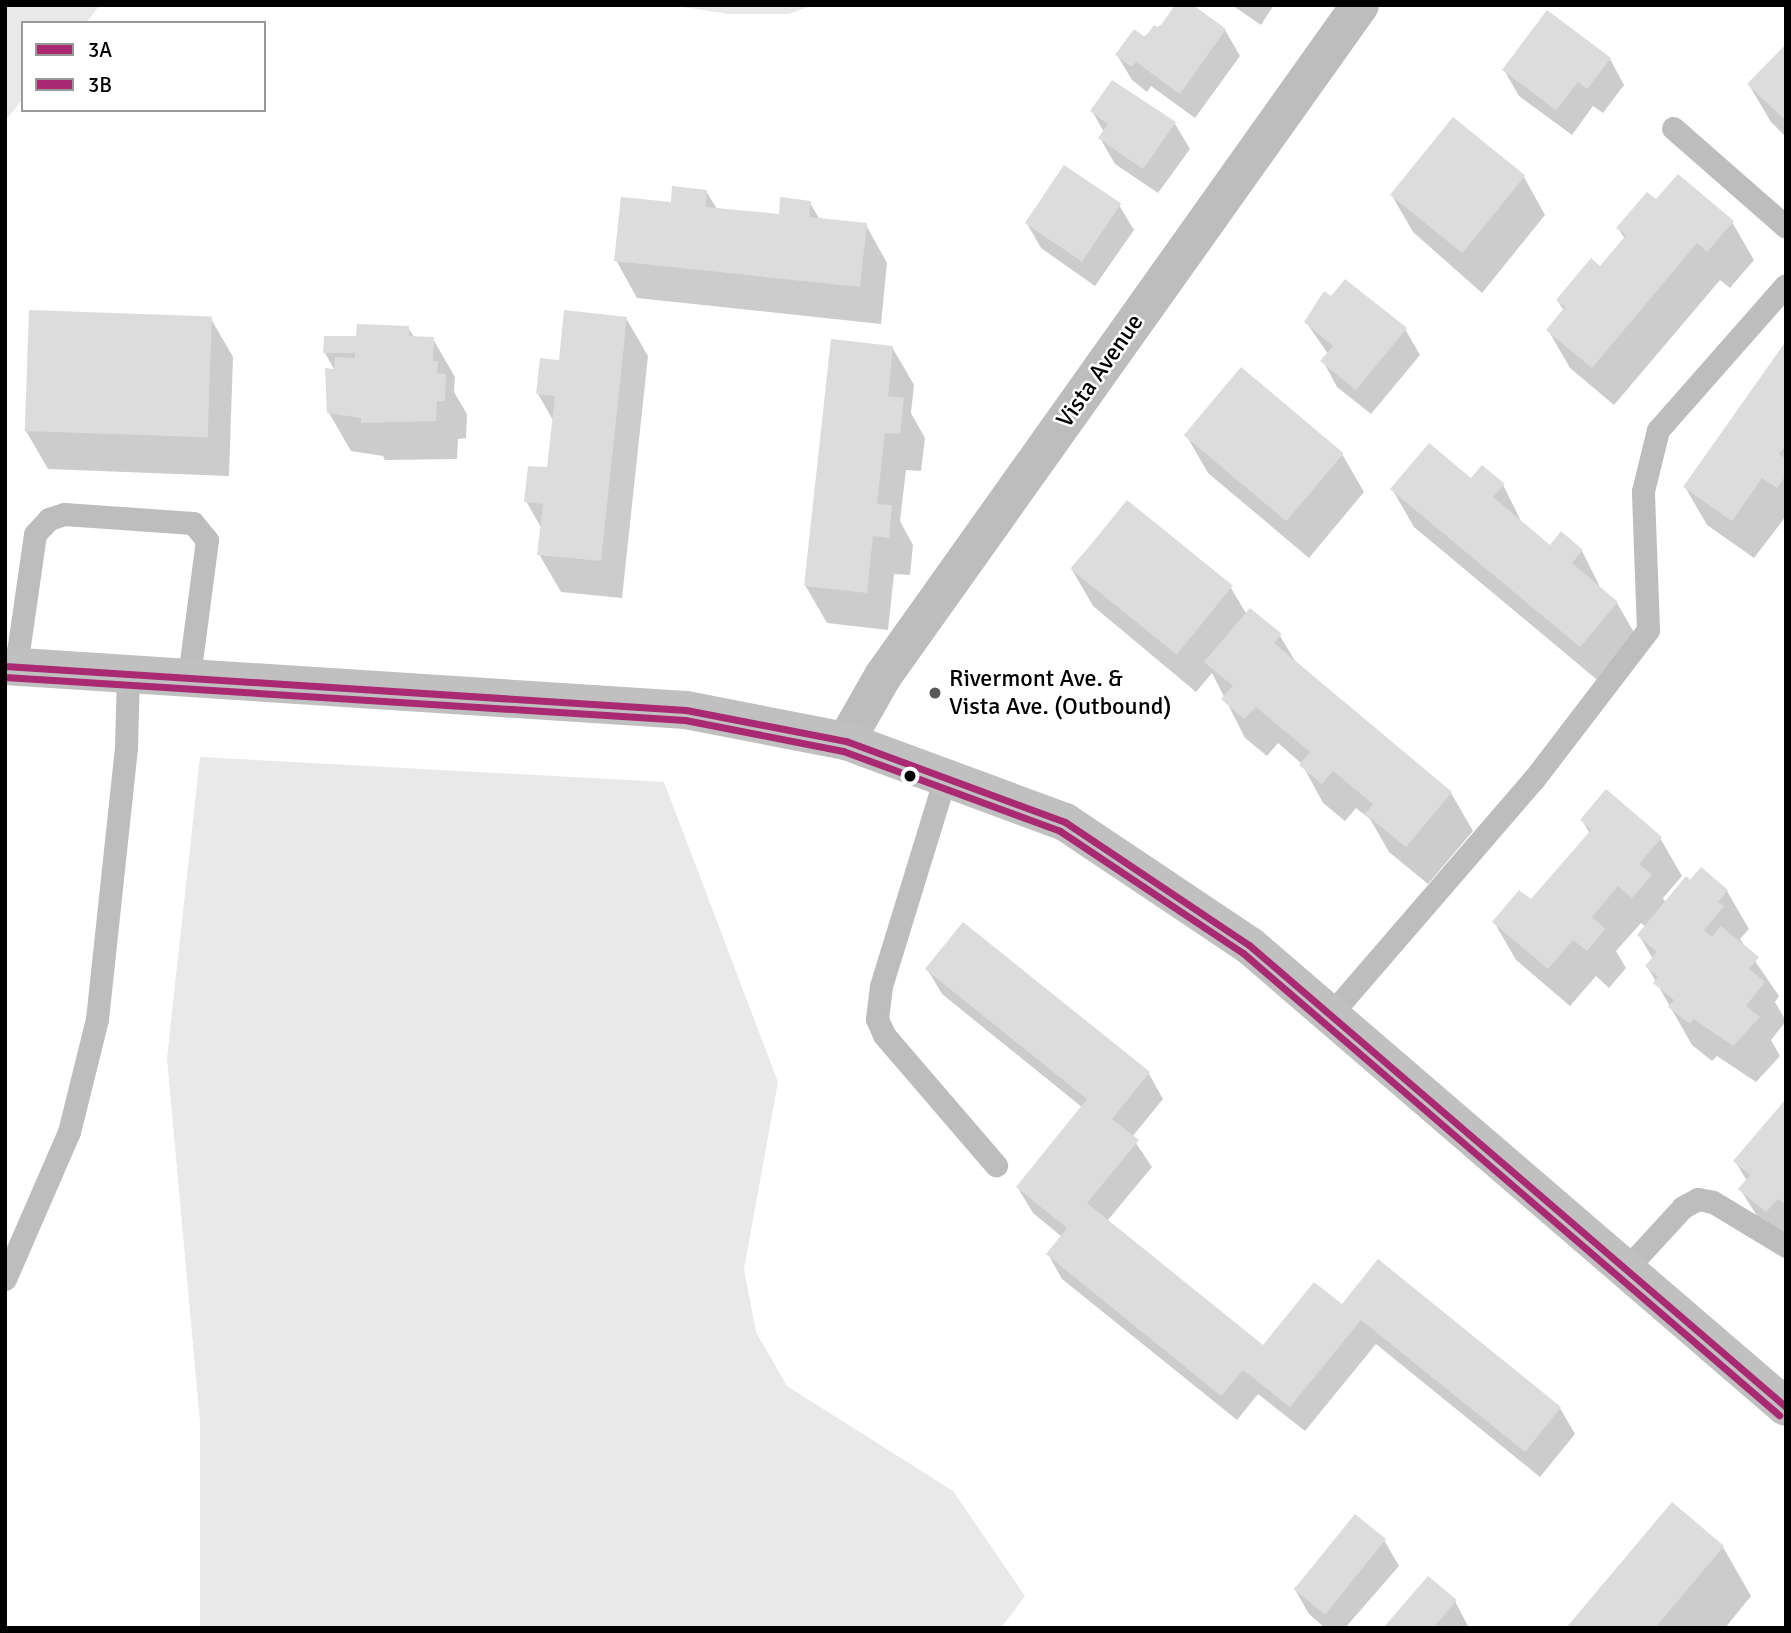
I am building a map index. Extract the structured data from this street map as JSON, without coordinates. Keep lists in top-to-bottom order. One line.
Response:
{"streets":{"street":["Vista Avenue"]},"places":["Rivermont Ave. & Vista Ave. (Outbound)"],"lines":["transit line 3A","transit line 3B"],"legend":["3A","3B"]}
